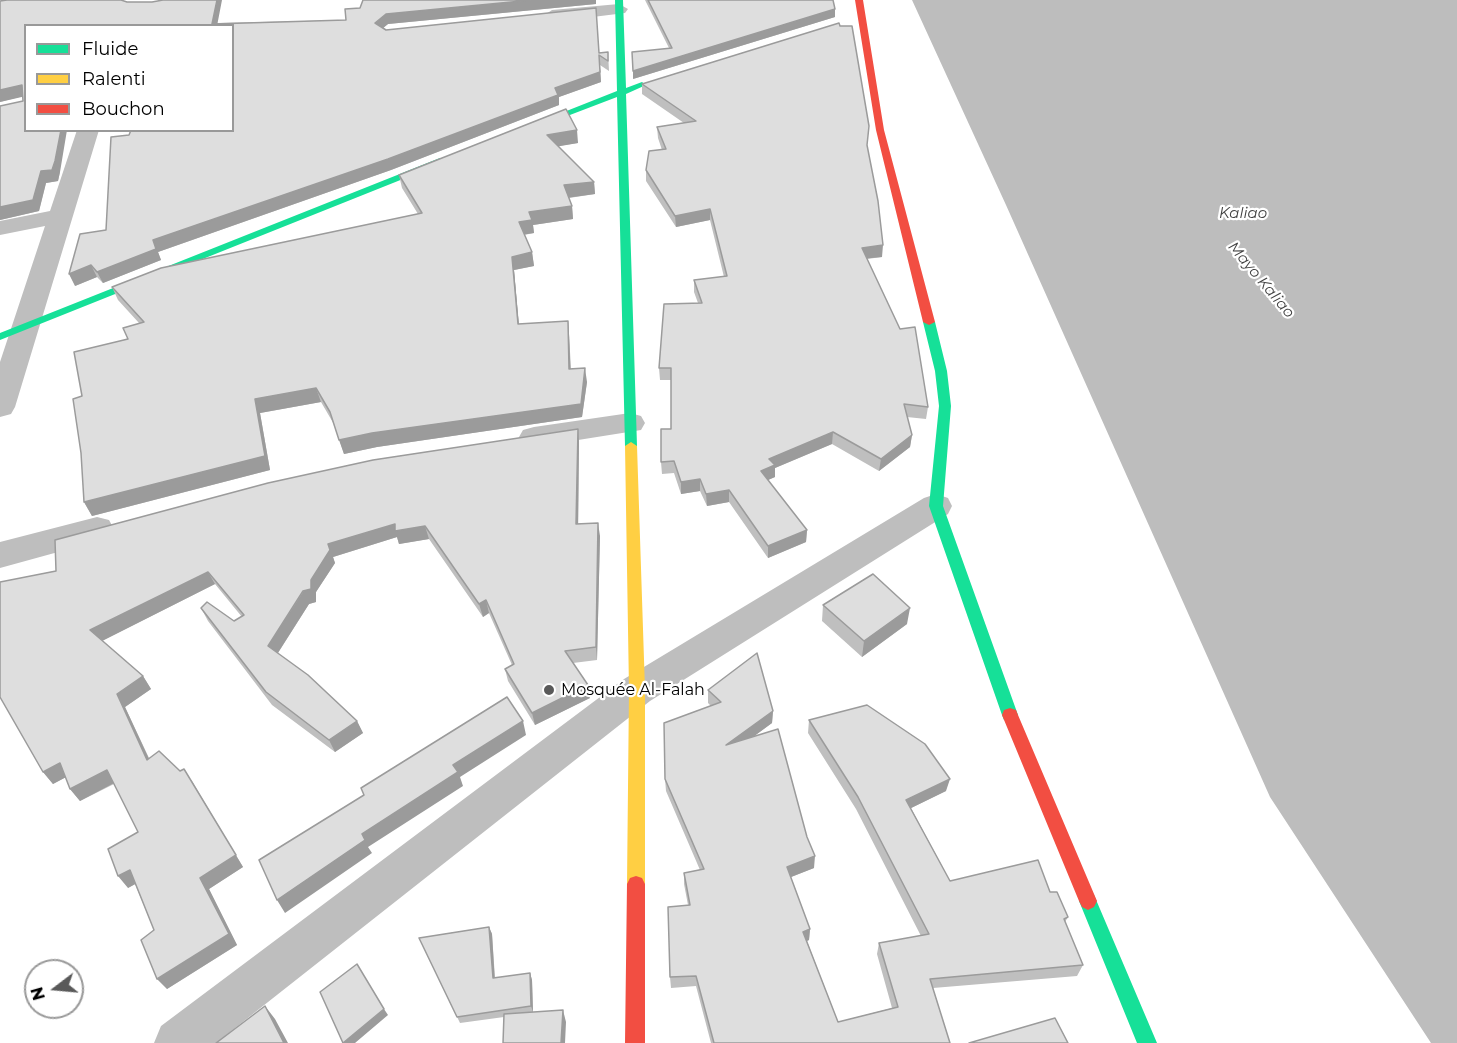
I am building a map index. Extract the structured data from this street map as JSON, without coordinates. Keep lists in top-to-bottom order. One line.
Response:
{"water":["Kaliao","Mayo Kaliao"],"places":["Mosquée Al-Falah"],"legend":["Fluide","Ralenti","Bouchon"],"north":"left"}
